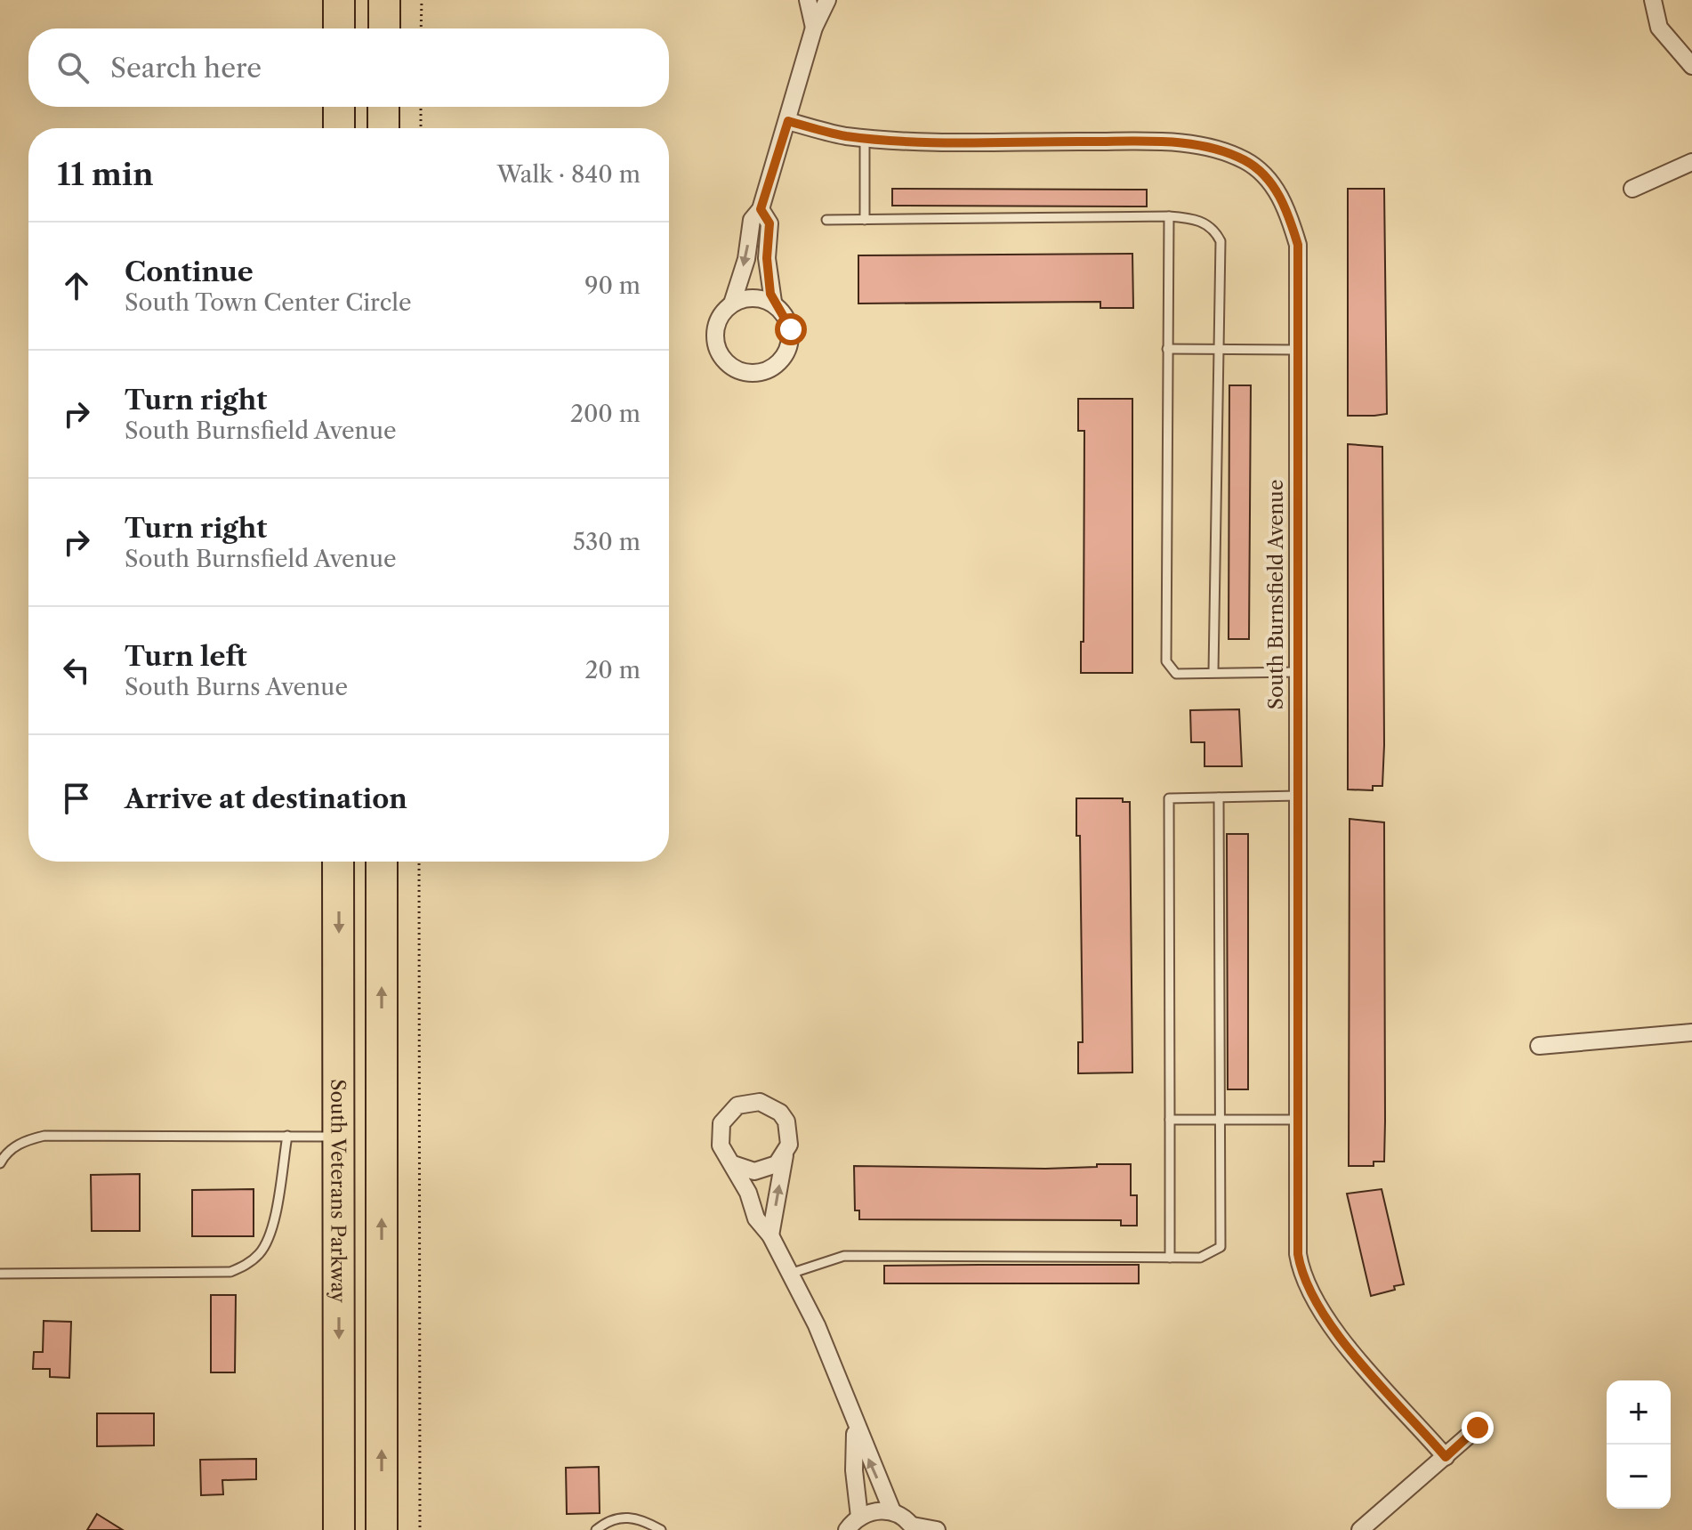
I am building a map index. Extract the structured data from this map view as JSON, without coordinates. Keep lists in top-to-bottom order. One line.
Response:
{"streets":{"highway":["South Veterans Parkway"],"street":["South Burnsfield Avenue"]},"page":{"search":"Search here","heading":["11 min","Walk · 840 m"],"list":[["Continue","South Town Center Circle","90 m"],["Turn right","South Burnsfield Avenue","200 m"],["Turn right","South Burnsfield Avenue","530 m"],["Turn left","South Burns Avenue","20 m"],"Arrive at destination"],"map_buttons":["+","−"]}}
